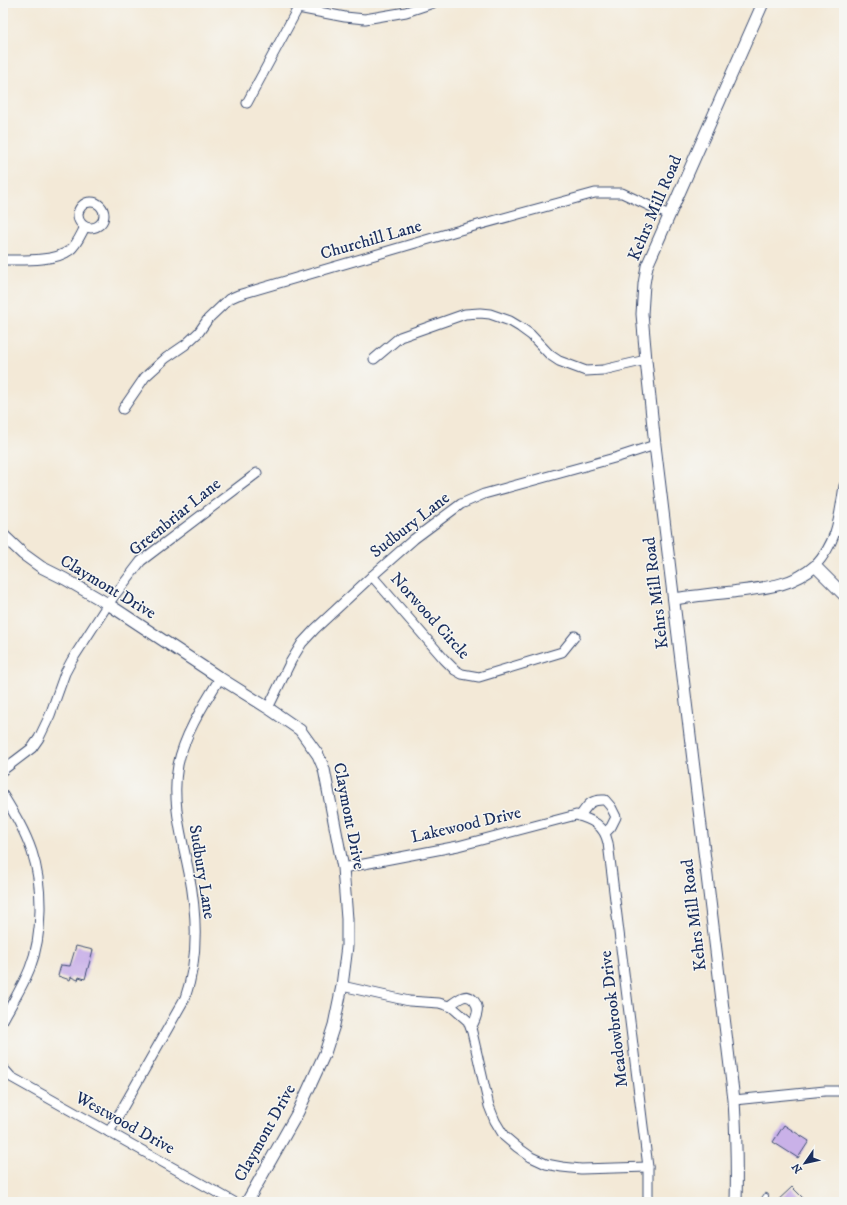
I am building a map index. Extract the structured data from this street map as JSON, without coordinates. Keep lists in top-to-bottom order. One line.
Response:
{"streets":{"street":["Kehrs Mill Road","Churchill Lane","Greenbriar Lane","Sudbury Lane","Claymont Drive","Norwood Circle","Lakewood Drive","Meadowbrook Drive","Westwood Drive"]},"crossings":[["Kehrs Mill Road","Churchill Lane"],["Kehrs Mill Road","Sudbury Lane"],["Greenbriar Lane","Claymont Drive"],["Sudbury Lane","Claymont Drive"],["Sudbury Lane","Norwood Circle"],["Sudbury Lane","Westwood Drive"],["Claymont Drive","Lakewood Drive"],["Lakewood Drive","Meadowbrook Drive"]],"north":"bottom left"}
